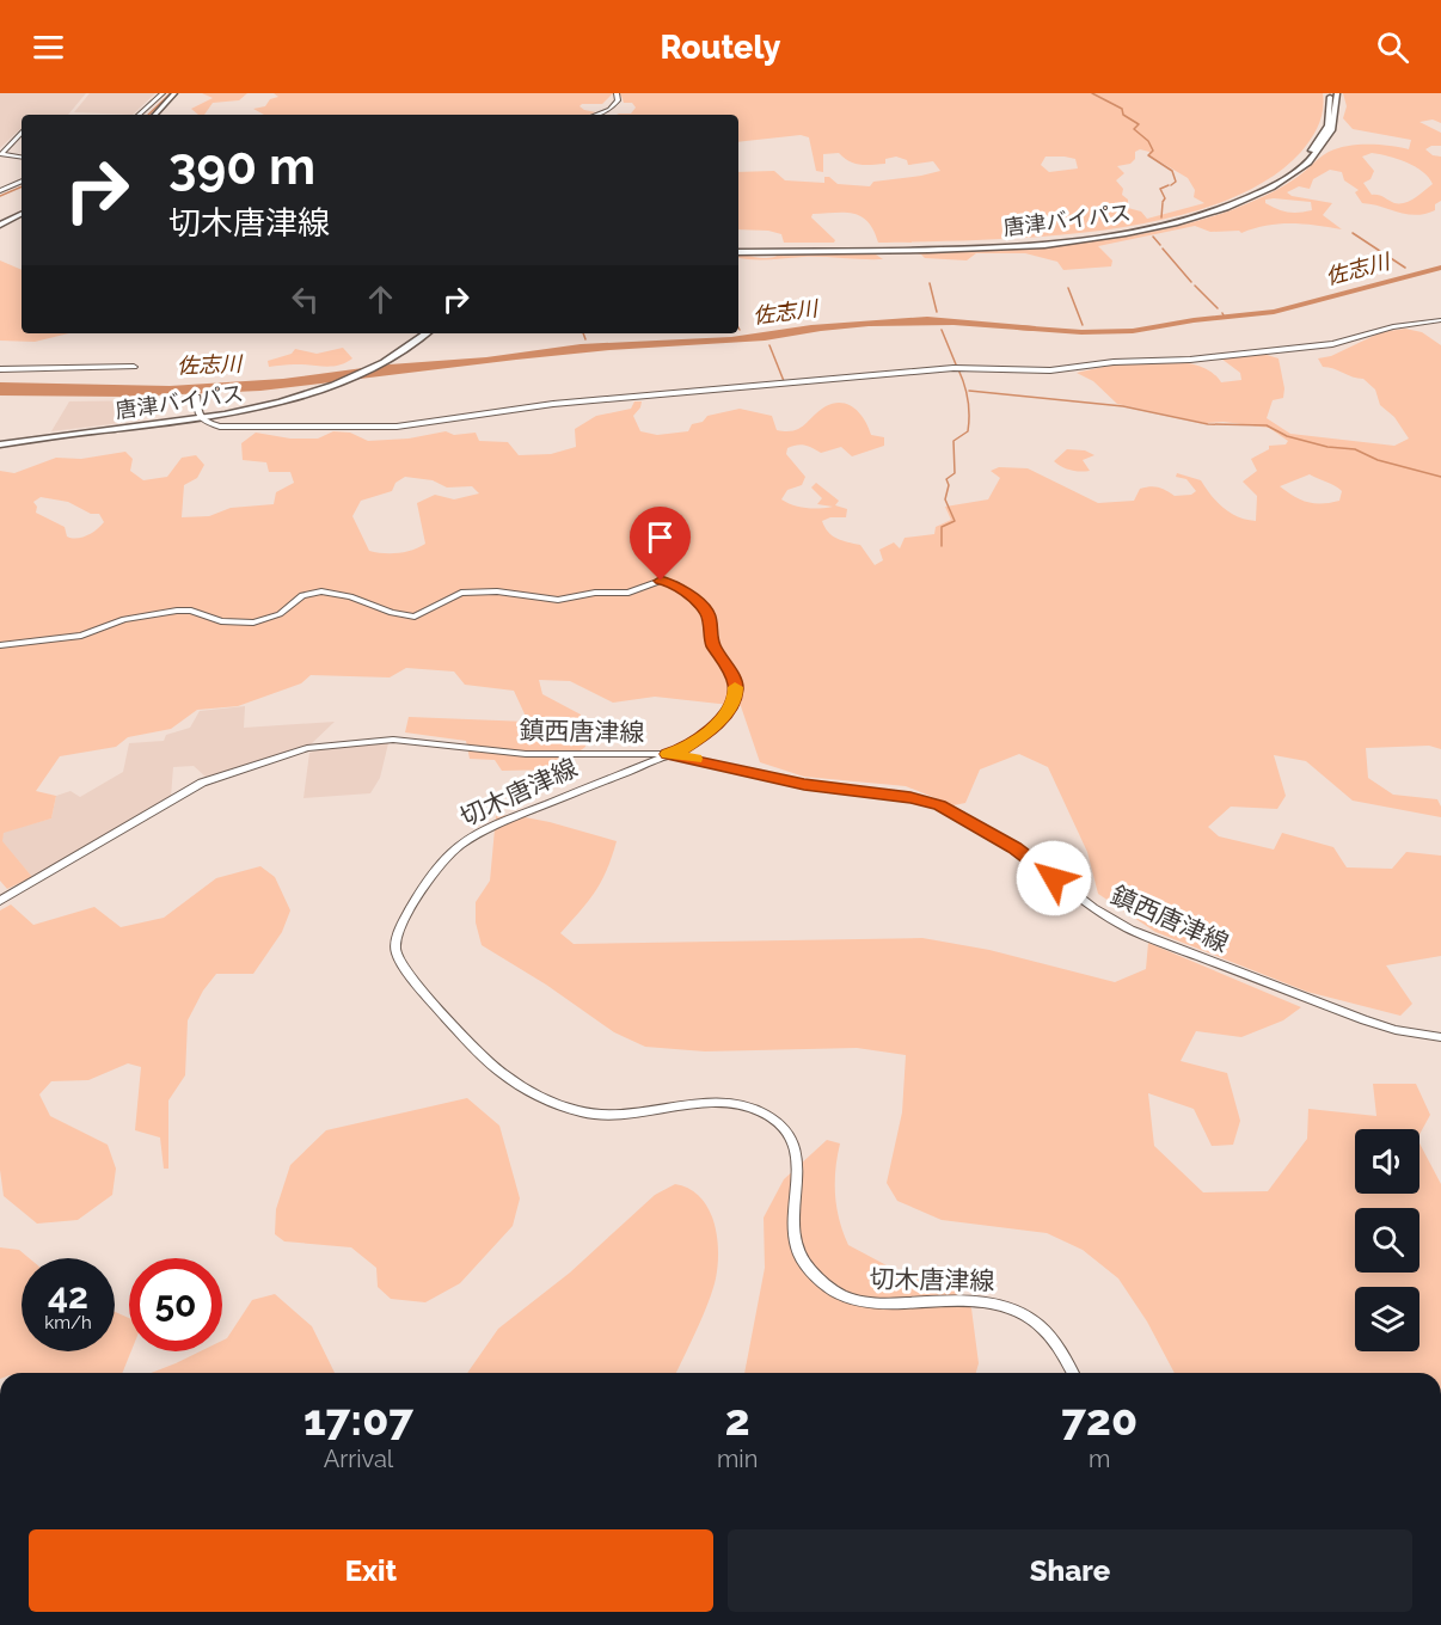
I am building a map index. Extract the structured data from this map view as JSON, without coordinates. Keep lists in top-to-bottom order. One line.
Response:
{"streets":{"highway":["唐津バイパス"],"main road":["鎮西唐津線","切木唐津線"]},"crossings":[["鎮西唐津線","切木唐津線"]],"water":["佐志川"],"page":{"header":"Routely","turn":["390 m","切木唐津線"],"speed":"42 km/h","limit":"50","eta":["17:07","Arrival","2","min","720","m"],"buttons":["Exit","Share"]}}
